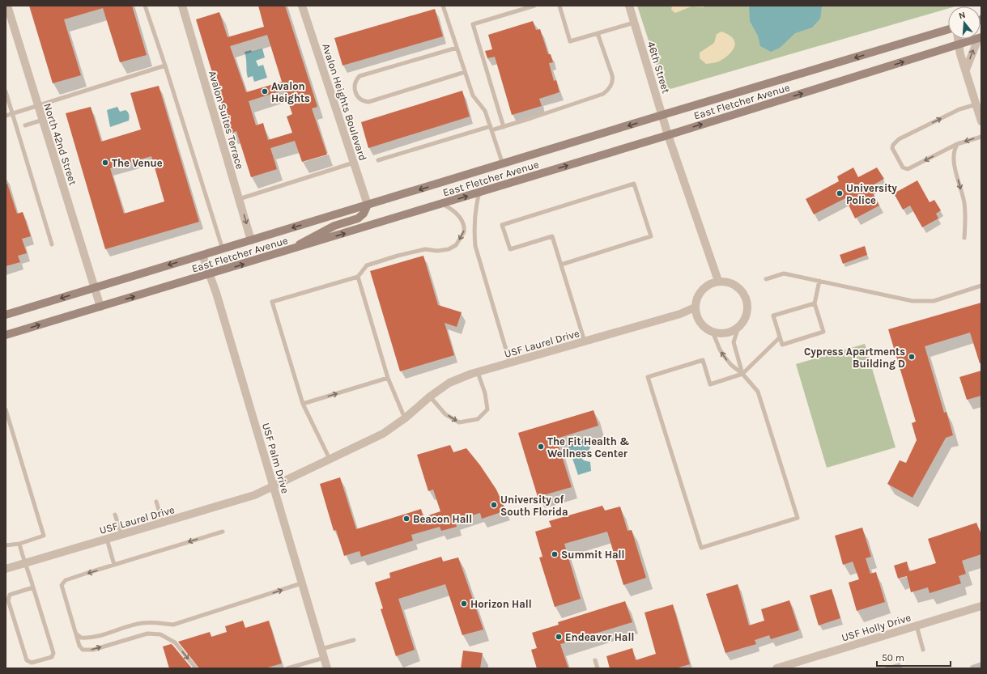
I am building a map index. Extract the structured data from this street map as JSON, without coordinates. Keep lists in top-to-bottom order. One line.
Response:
{"streets":{"main road":["East Fletcher Avenue"],"street":["46th Street","Avalon Heights Boulevard","Avalon Suites Terrace","North 42nd Street","USF Laurel Drive","USF Palm Drive","USF Holly Drive"]},"crossings":[["46th Street","East Fletcher Avenue"],["East Fletcher Avenue","Avalon Heights Boulevard"],["East Fletcher Avenue","Avalon Suites Terrace"],["East Fletcher Avenue","North 42nd Street"],["East Fletcher Avenue","USF Palm Drive"],["USF Laurel Drive","USF Palm Drive"]],"places":["Avalon Heights","The Venue","University Police","Cypress Apartments Building D","The Fit Health & Wellness Center","University of South Florida","Beacon Hall","Summit Hall","Horizon Hall","Endeavor Hall"],"scale_bar":"50 m","north":"top"}
